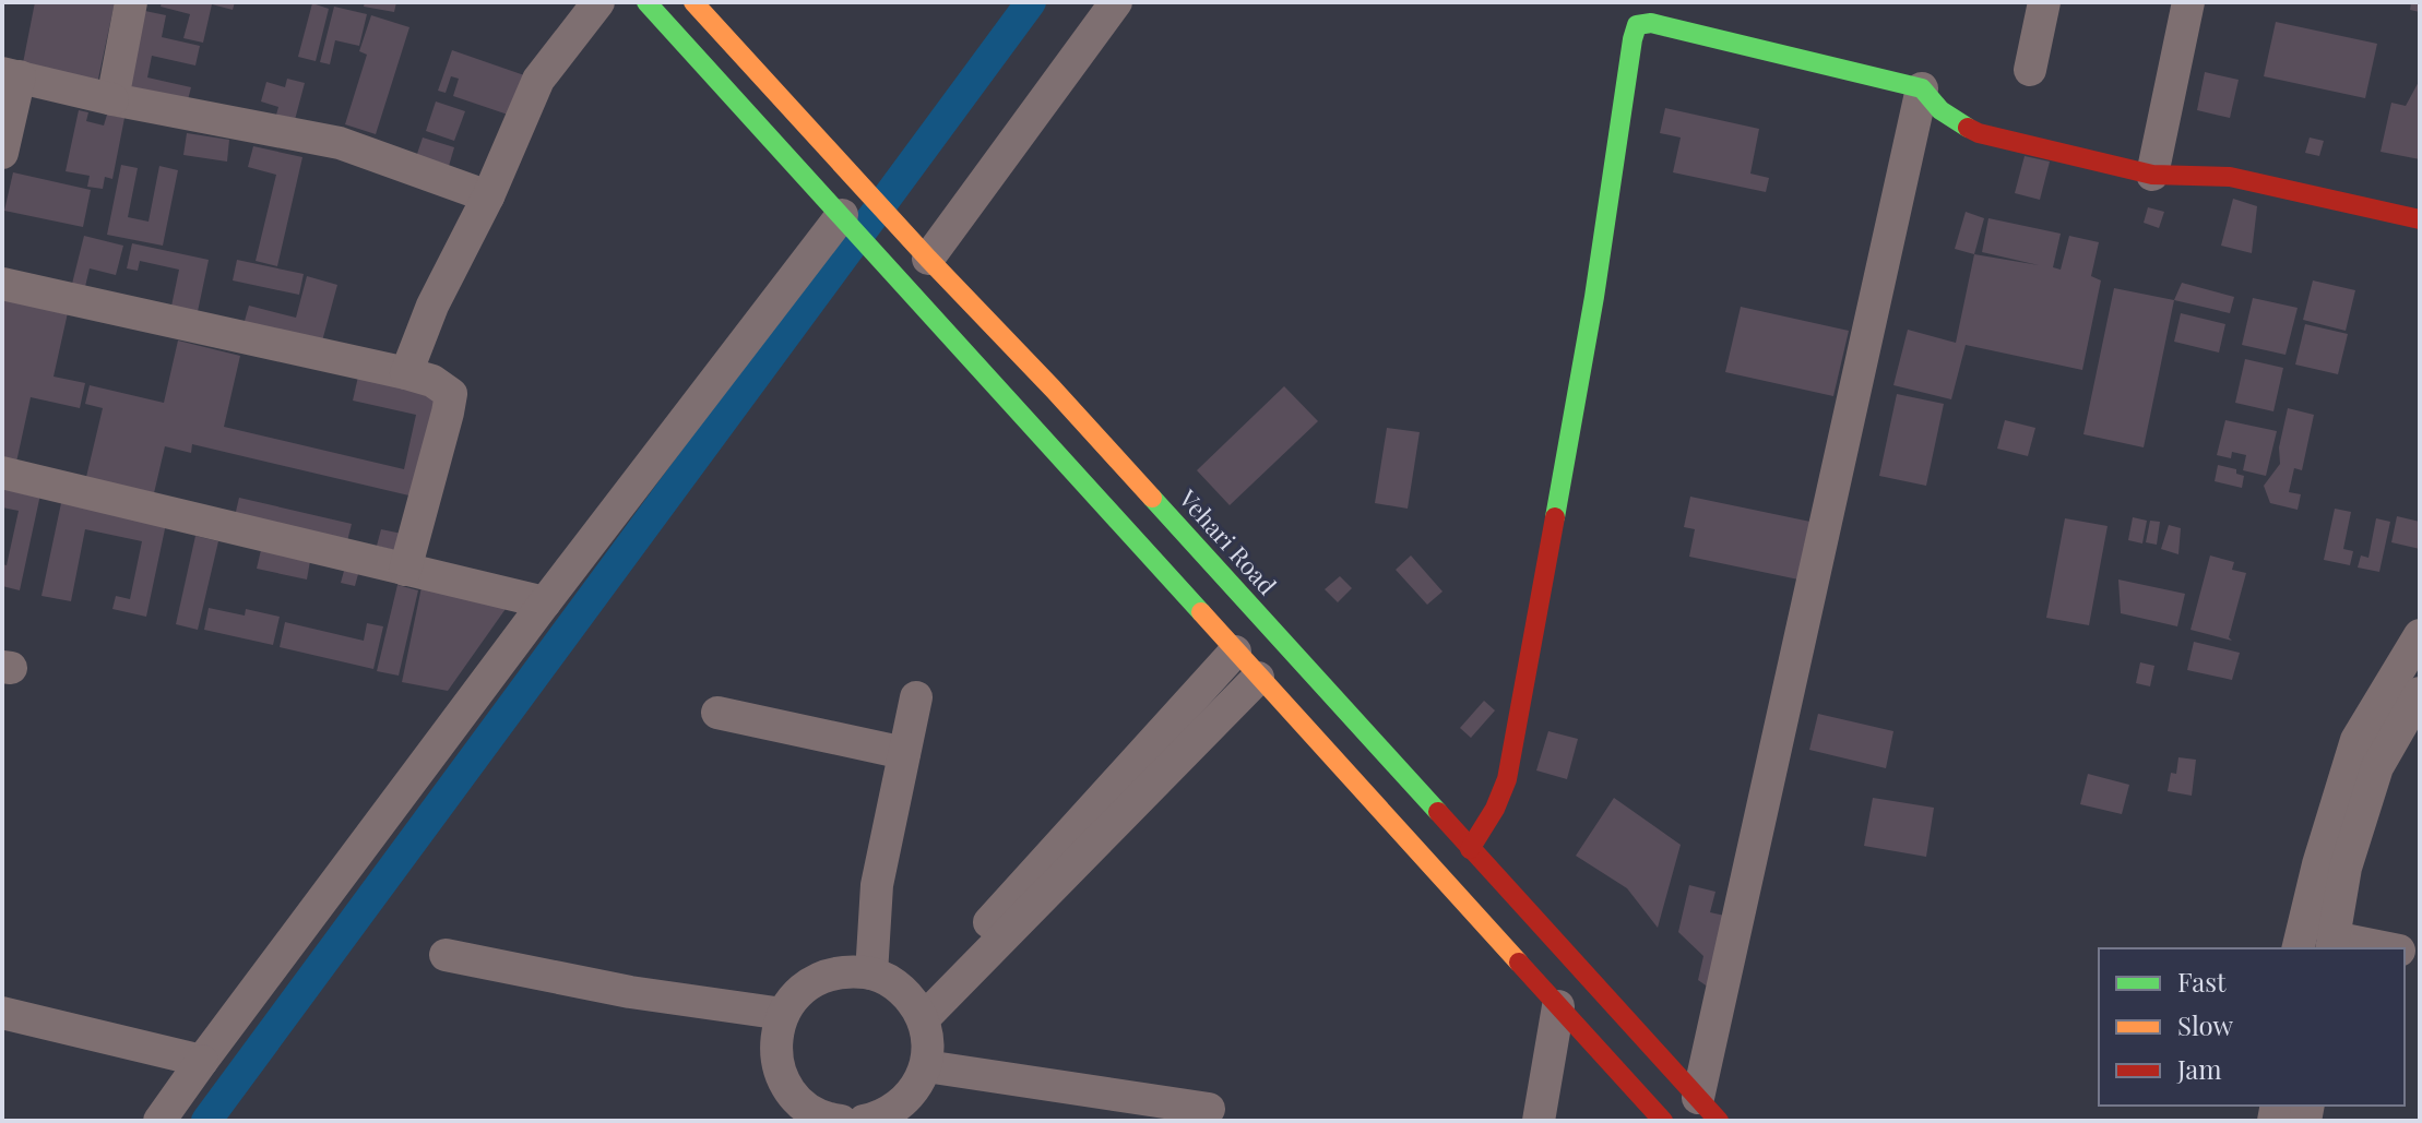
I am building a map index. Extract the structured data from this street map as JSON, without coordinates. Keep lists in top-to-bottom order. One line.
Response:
{"streets":{"main road":["Vehari Road"]},"legend":["Fast","Slow","Jam"]}
